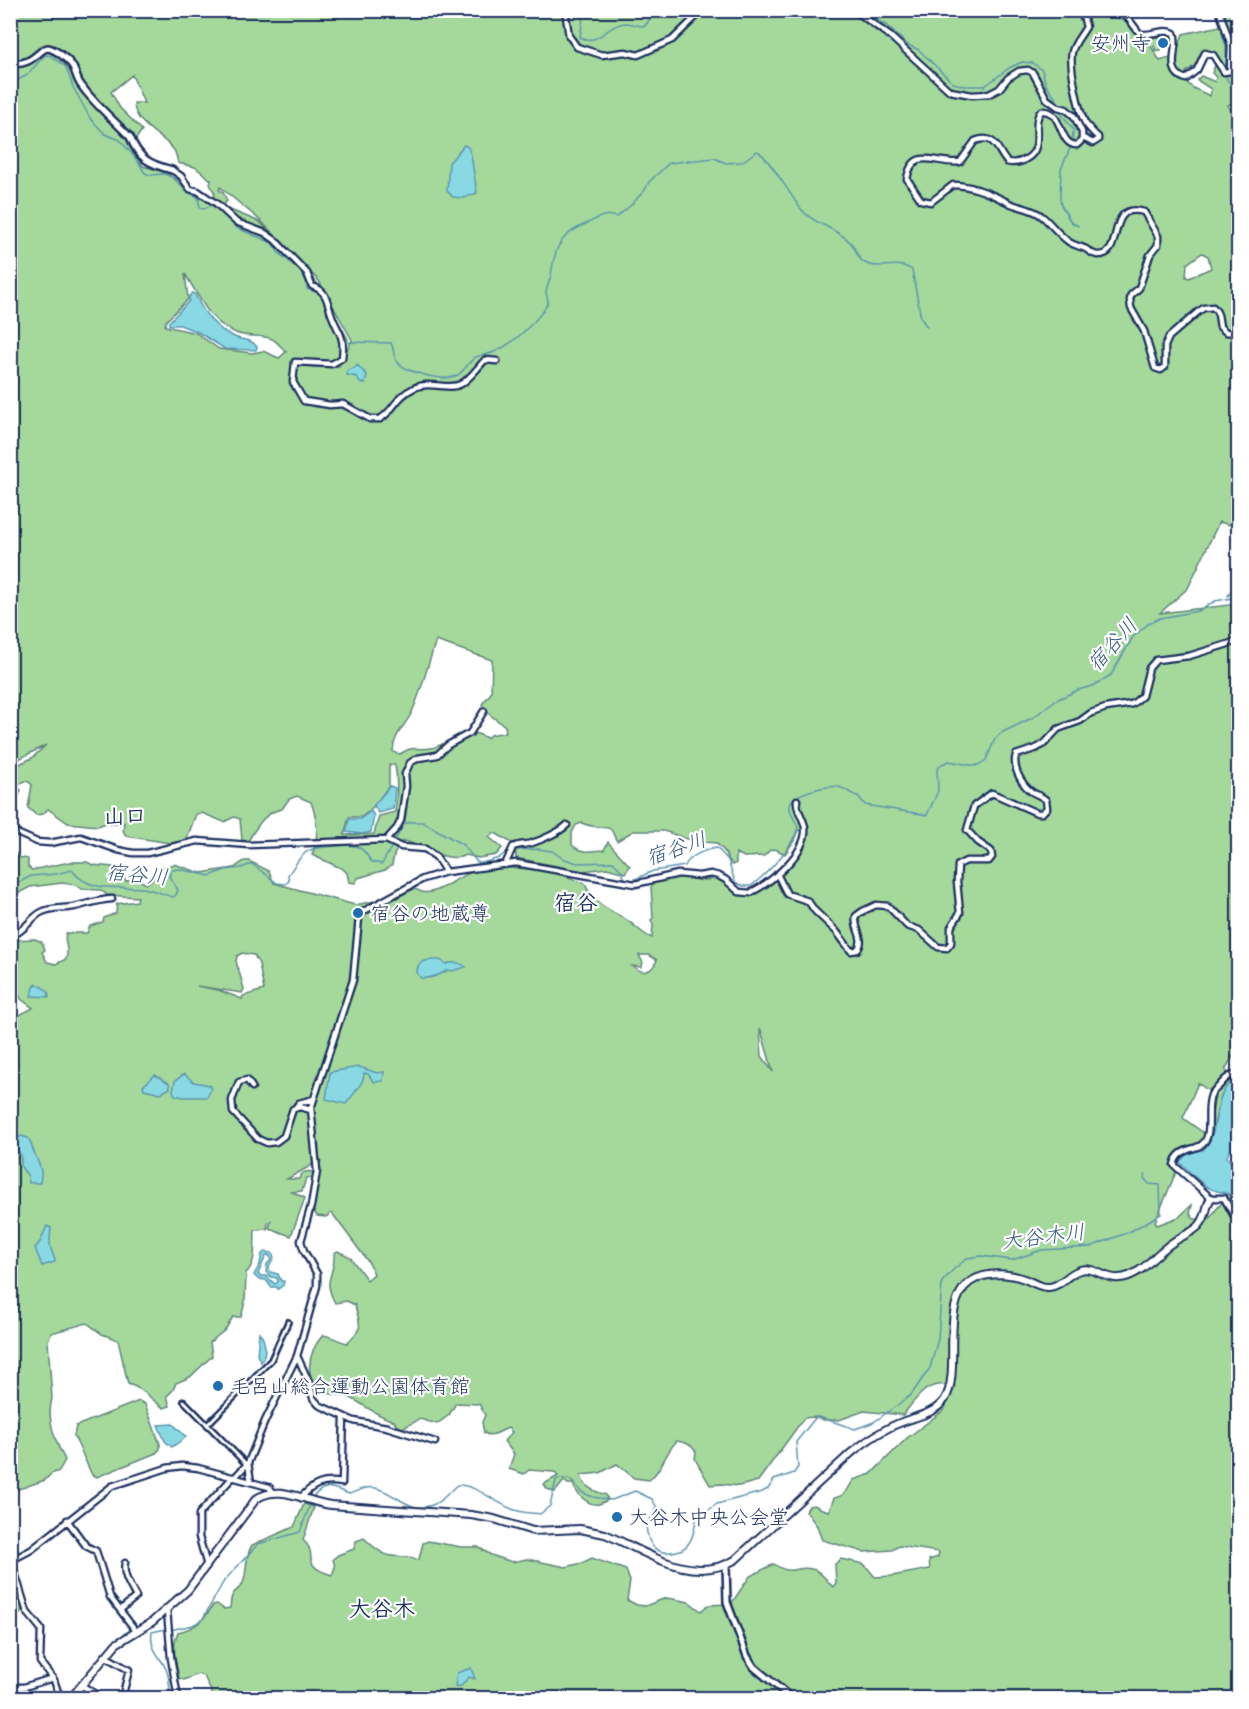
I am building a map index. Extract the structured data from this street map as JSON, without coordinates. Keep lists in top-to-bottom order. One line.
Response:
{"districts":["山口","宿谷","大谷木"],"water":["宿谷川","大谷木川"],"places":["安州寺","宿谷の地蔵尊","毛呂山総合運動公園体育館","大谷木中央公会堂"]}
